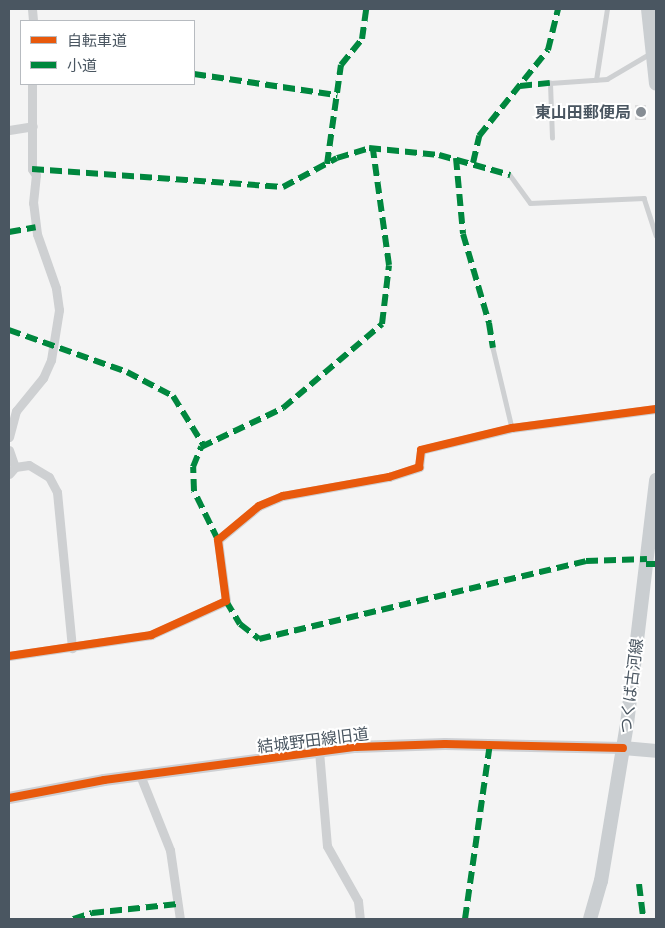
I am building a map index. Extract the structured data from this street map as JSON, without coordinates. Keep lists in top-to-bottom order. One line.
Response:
{"streets":{"main road":["つくば古河線"],"street":["結城野田線旧道"]},"crossings":[["つくば古河線","結城野田線旧道"]],"places":["東山田郵便局"],"legend":["自転車道","小道"]}
